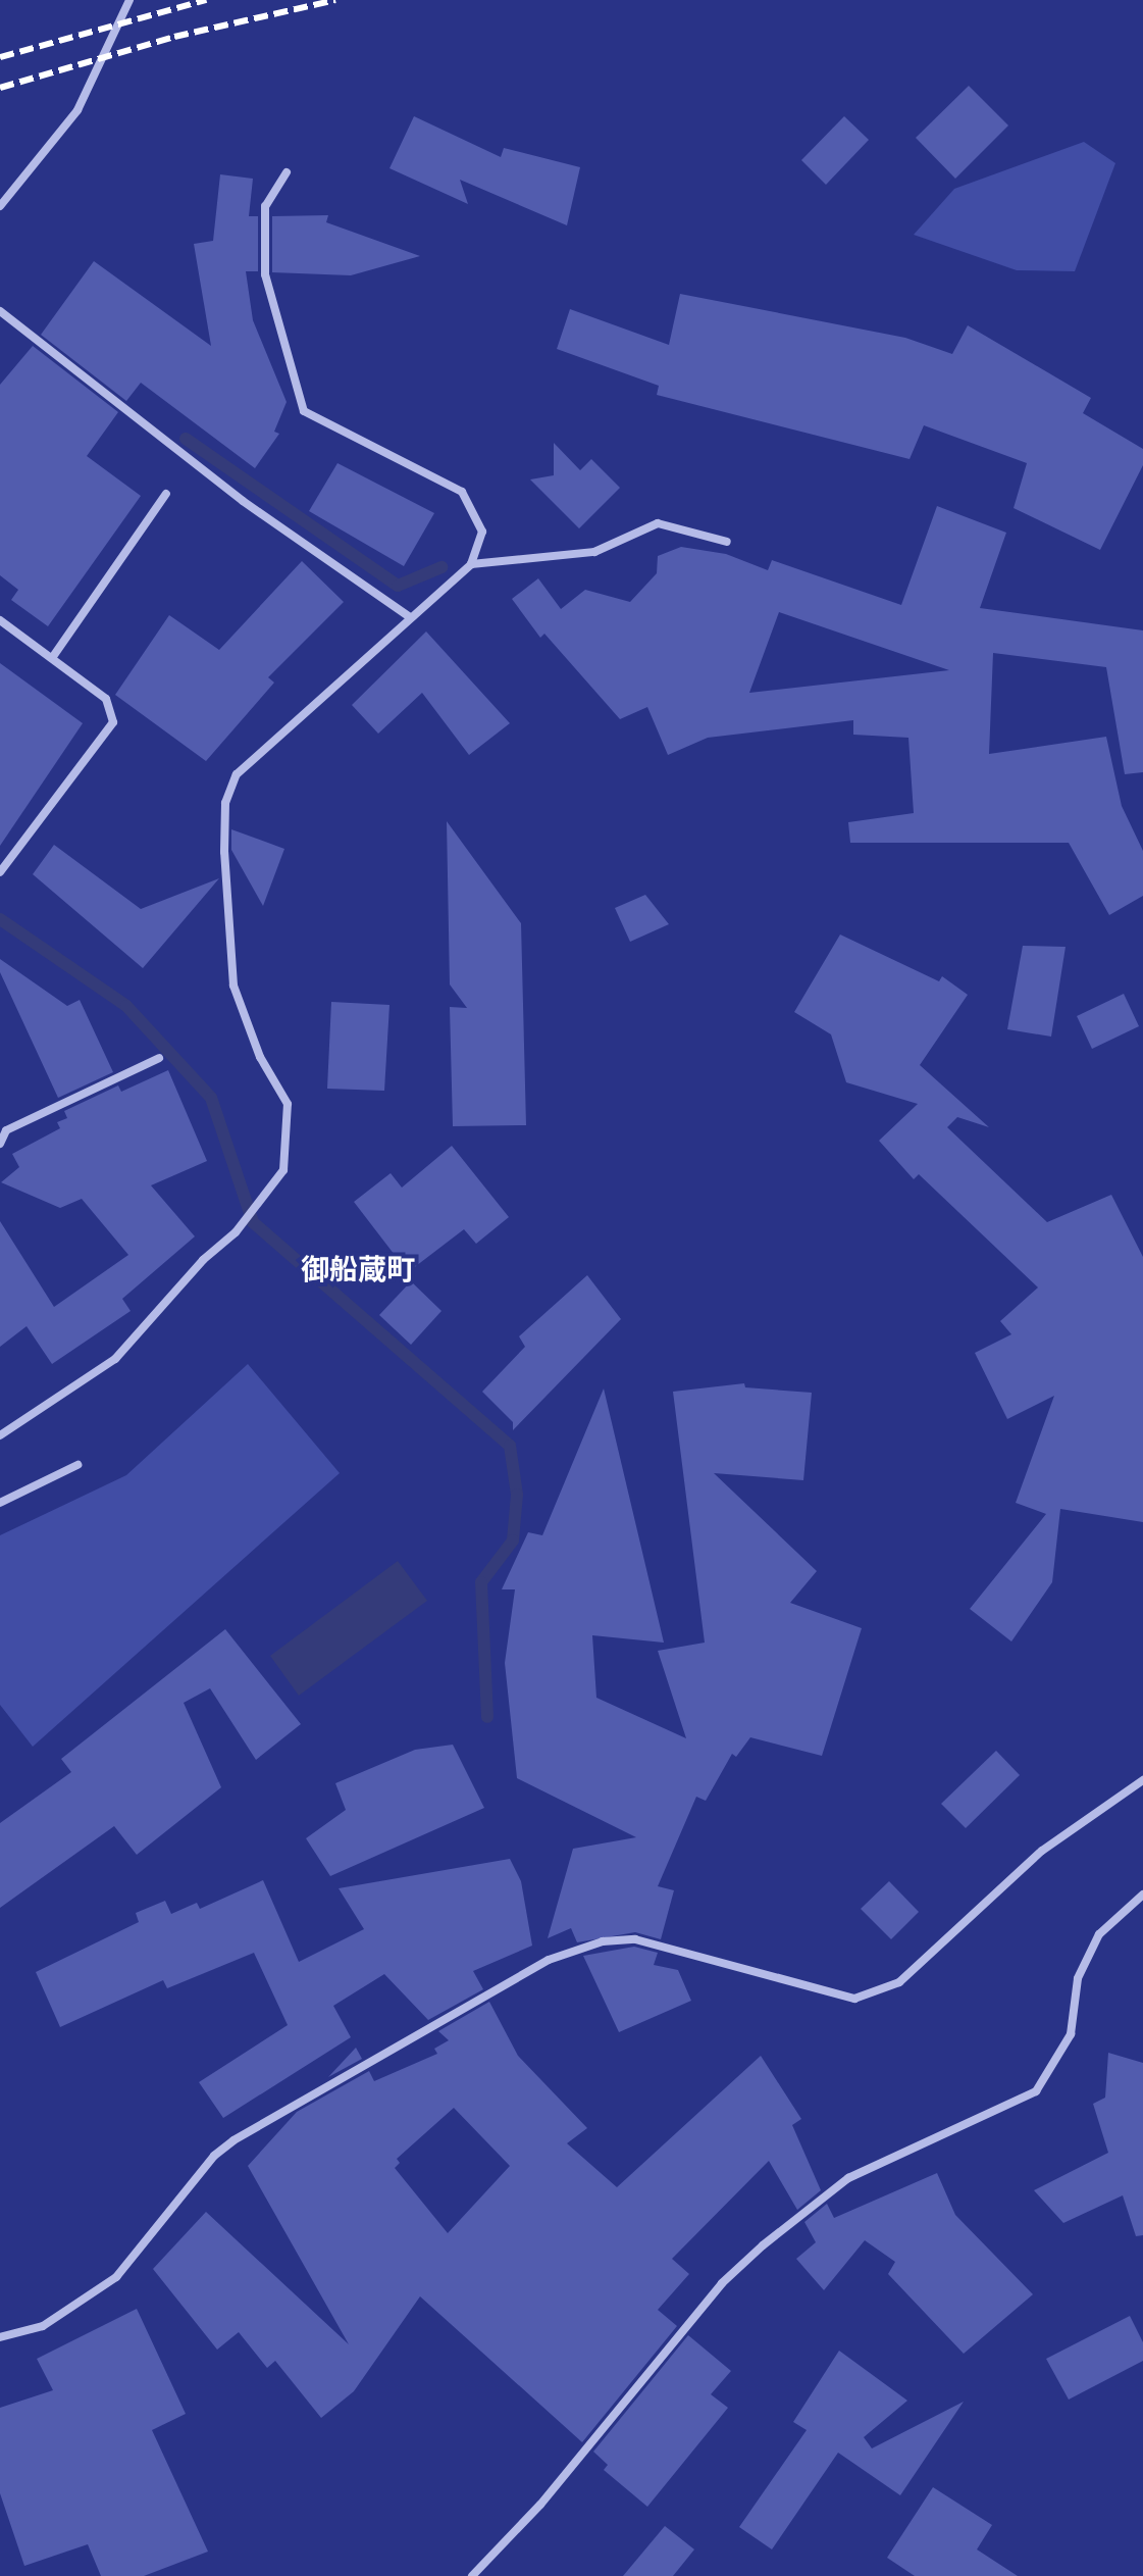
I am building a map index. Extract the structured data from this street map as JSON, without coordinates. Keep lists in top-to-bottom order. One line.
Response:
{"districts":["御船蔵町"]}
